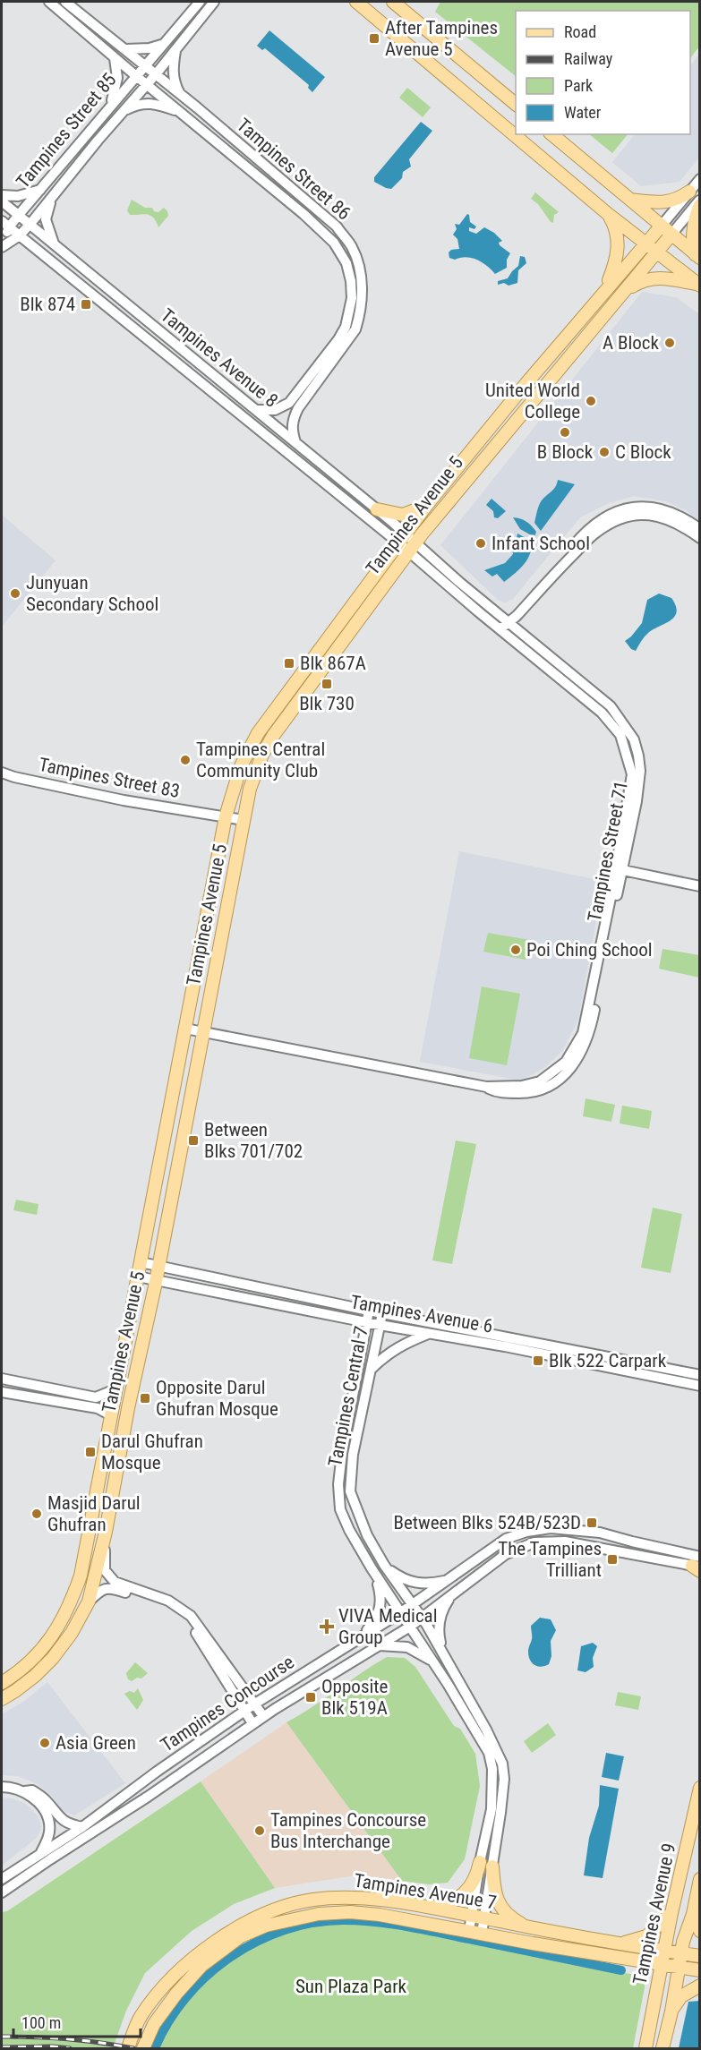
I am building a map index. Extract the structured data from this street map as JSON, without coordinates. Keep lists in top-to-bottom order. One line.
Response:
{"streets":{"main road":["Tampines Avenue 5","Tampines Avenue 7","Tampines Avenue 9"],"street":["Tampines Street 85","Tampines Street 86","Tampines Avenue 8","Tampines Street 83","Tampines Street 71","Tampines Avenue 6","Tampines Central 7","Tampines Concourse"]},"crossings":[["Tampines Street 85","Tampines Street 86"],["Tampines Street 85","Tampines Avenue 8"],["Tampines Street 86","Tampines Avenue 8"],["Tampines Avenue 8","Tampines Avenue 5"],["Tampines Avenue 8","Tampines Street 71"],["Tampines Avenue 5","Tampines Street 83"],["Tampines Avenue 5","Tampines Street 71"],["Tampines Avenue 5","Tampines Avenue 6"],["Tampines Avenue 6","Tampines Central 7"],["Tampines Central 7","Tampines Concourse"],["Tampines Central 7","Tampines Avenue 7"],["Tampines Avenue 7","Tampines Avenue 9"]],"parks":["Sun Plaza Park"],"places":{"transit":["After Tampines Avenue 5","Blk 874","Blk 867A","Blk 730","Between Blks 701/702","Blk 522 Carpark","Opposite Darul Ghufran Mosque","Darul Ghufran Mosque","Between Blks 524B/523D","The Tampines Trilliant","Opposite Blk 519A"],"other":["A Block","United World College","B Block","C Block","Infant School","Junyuan Secondary School","Tampines Central Community Club","Poi Ching School","Masjid Darul Ghufran","Asia Green","Tampines Concourse Bus Interchange"],"health":["VIVA Medical Group"]},"legend":["Road","Railway","Park","Water"],"scale_bar":"100 m"}
